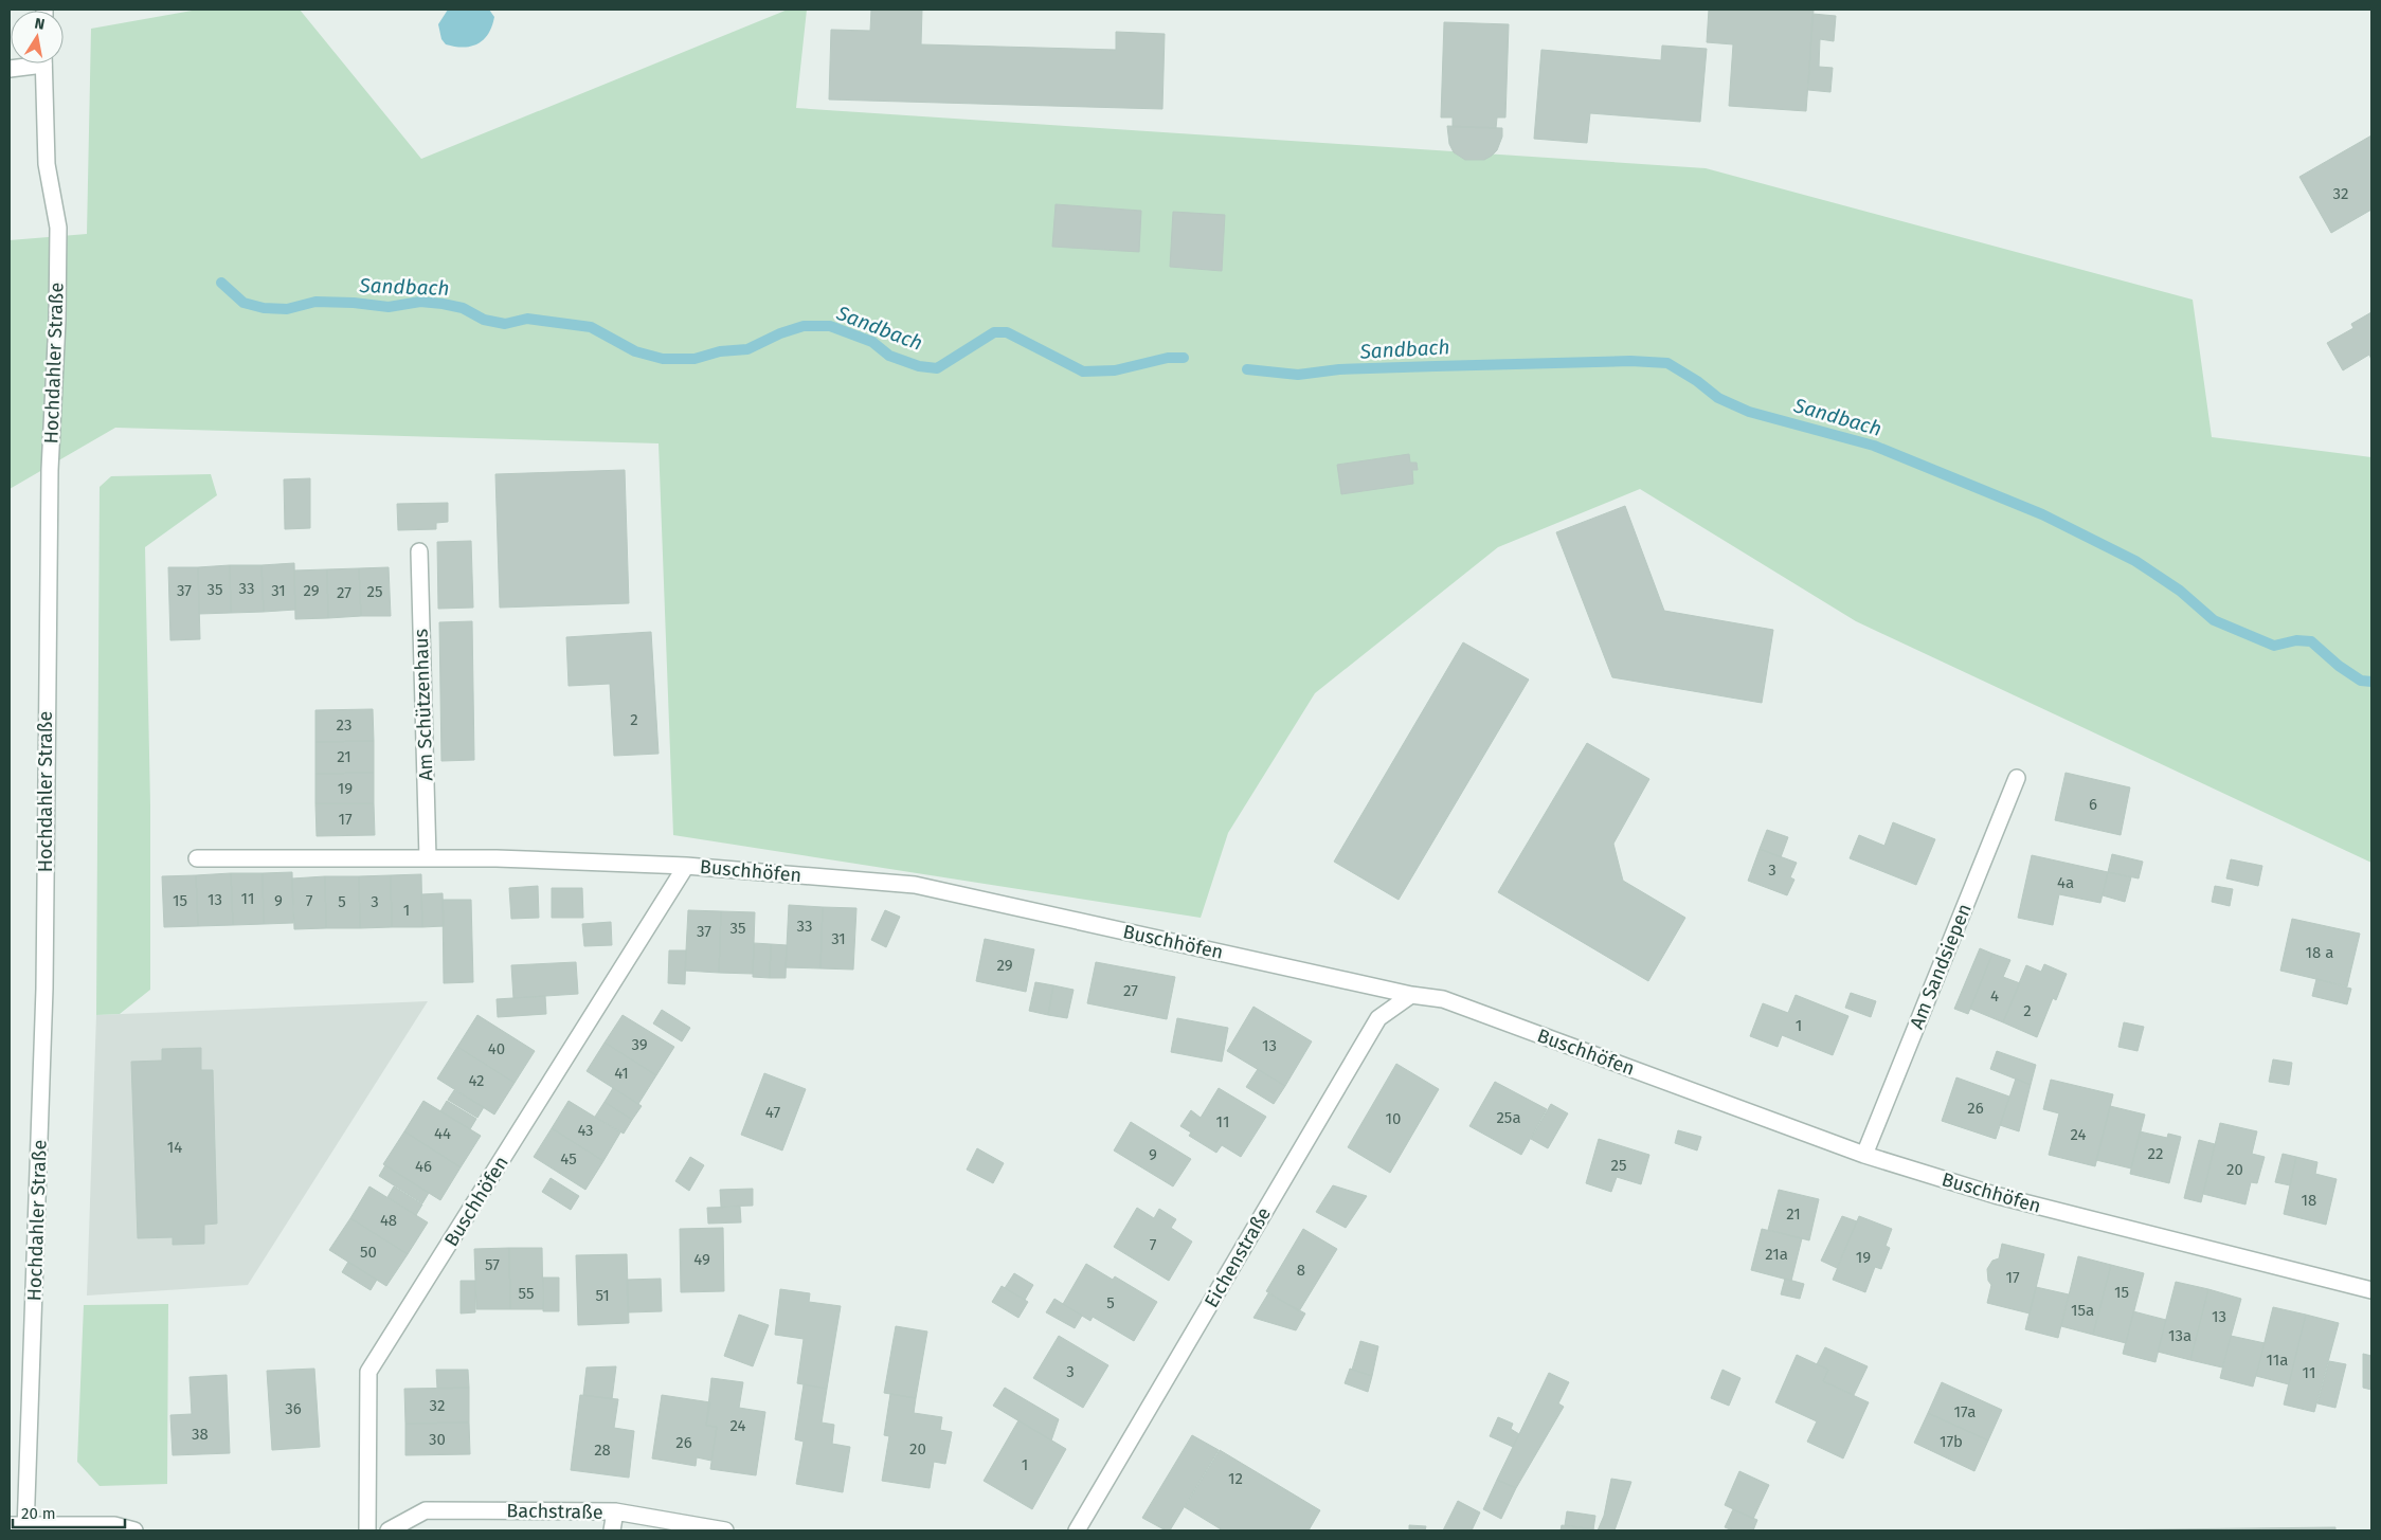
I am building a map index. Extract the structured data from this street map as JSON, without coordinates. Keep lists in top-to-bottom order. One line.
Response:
{"streets":{"street":["Hochdahler Straße","Am Schützenhaus","Buschhöfen","Am Sandsiepen","Eichenstraße","Bachstraße"]},"crossings":[["Buschhöfen","Am Sandsiepen"],["Buschhöfen","Eichenstraße"]],"water":["Sandbach"],"house_numbers":["32","33","35","37","31","29","25","27","2","23","21","19","6","17","3","4a","11","13","15","9","7","5","3","1","33","35","37","31","18 a","29","27","4","2","1","39","13","40","41","42","26","47","25a","10","11","43","44","24","14","22","9","45","25","46","20","18","21","48","7","50","21a","19","49","57","8","17","15","55","51","5","15a","13","13a","11a","3","11","32","36","17a","24","38","30","17b","26","20","28","1","12"],"scale_bar":"20 m","north":"top"}
